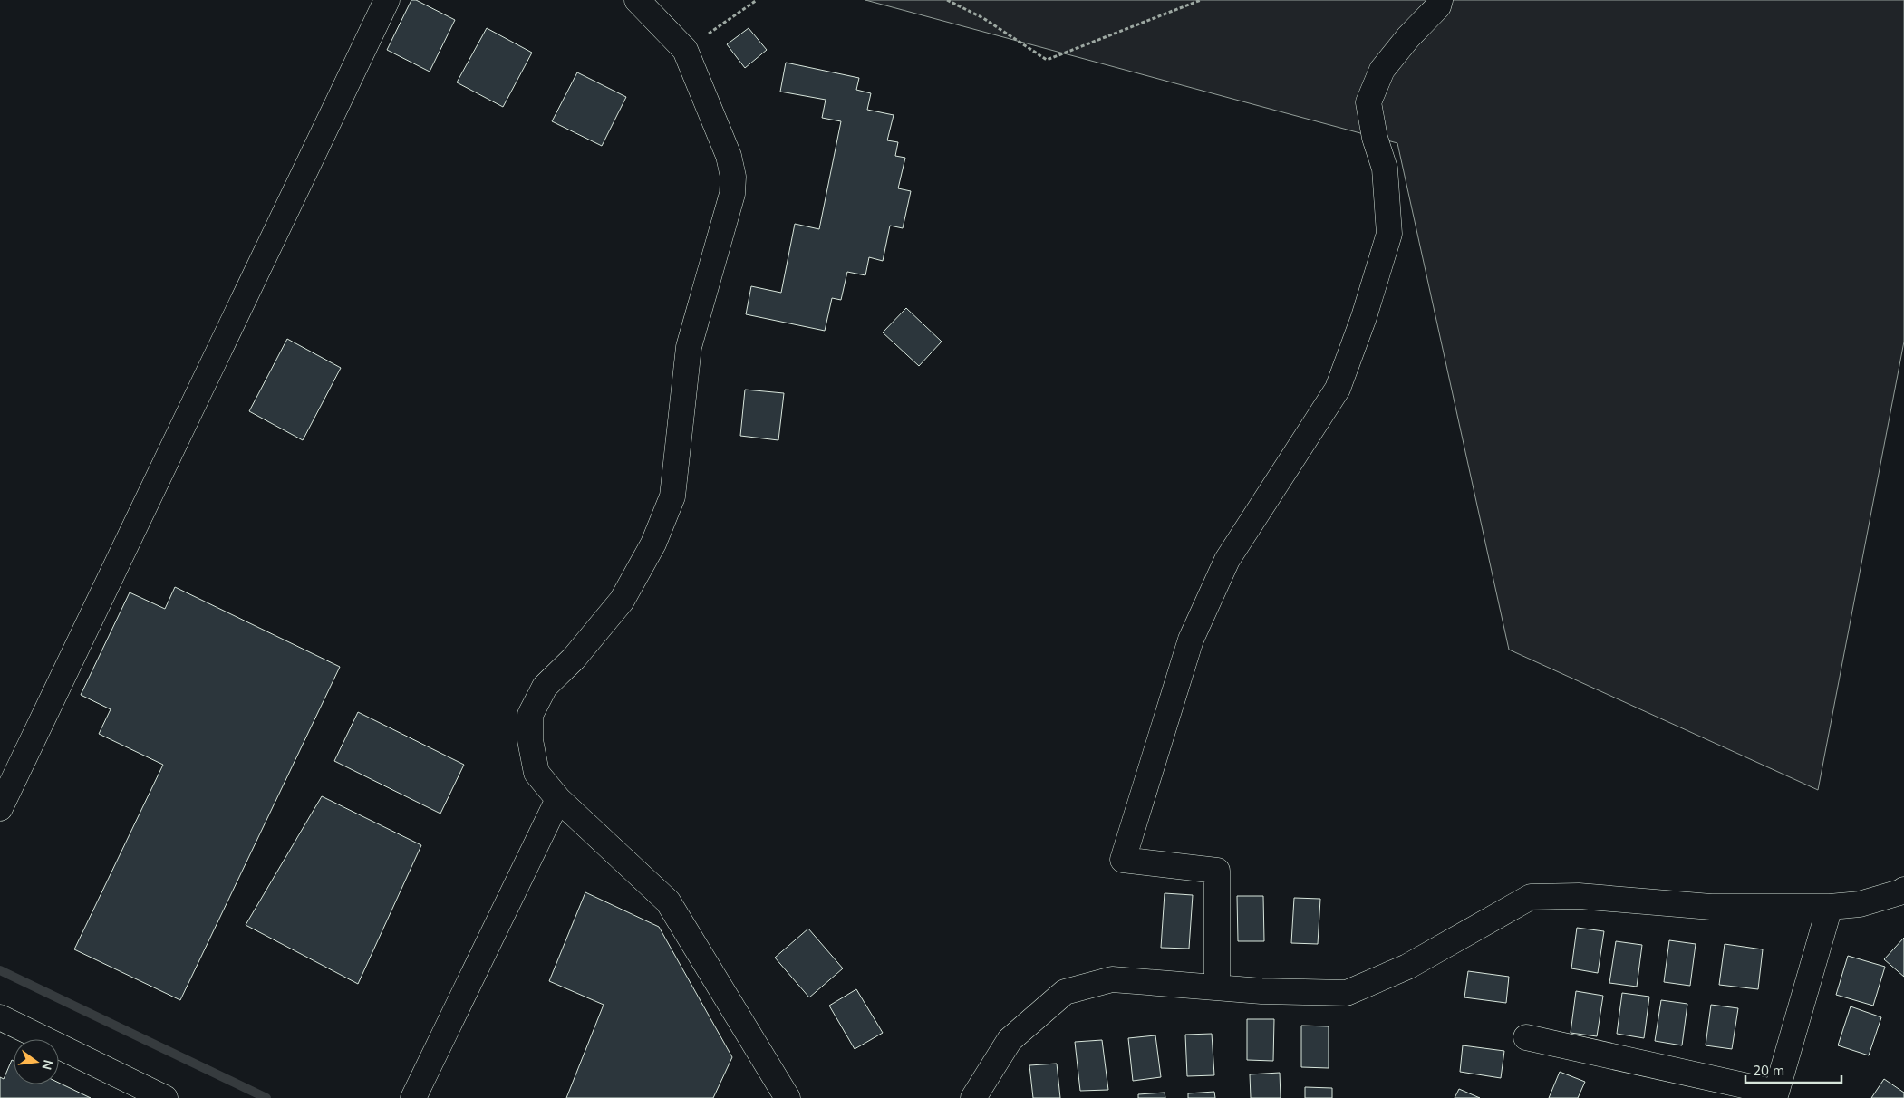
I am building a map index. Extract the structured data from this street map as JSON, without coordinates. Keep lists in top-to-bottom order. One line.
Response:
{"scale_bar":"20 m","north":"right"}
